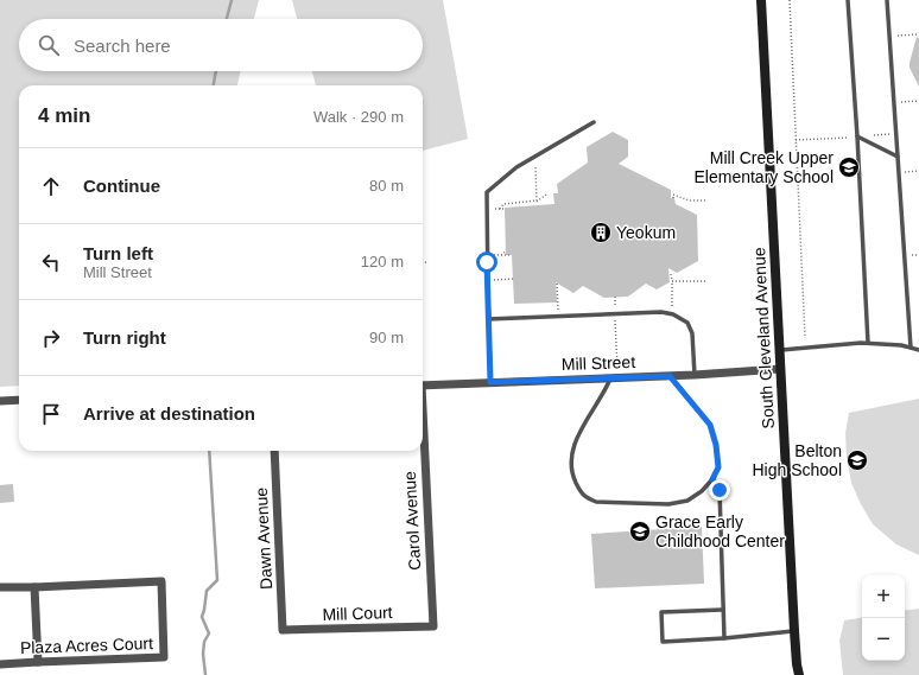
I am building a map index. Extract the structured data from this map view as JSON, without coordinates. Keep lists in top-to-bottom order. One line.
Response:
{"streets":{"street":["South Cleveland Avenue","Mill Street","Carol Avenue","Dawn Avenue","Mill Court","Plaza Acres Court"]},"crossings":[["South Cleveland Avenue","Mill Street"],["Carol Avenue","Mill Court"],["Dawn Avenue","Mill Court"]],"places":{"school or university":["Mill Creek Upper Elementary School","Belton High School","Grace Early Childhood Center"],"building":["Yeokum"]},"page":{"search":"Search here","heading":["4 min","Walk · 290 m"],"list":[["Continue","80 m"],["Turn left","Mill Street","120 m"],["Turn right","90 m"],"Arrive at destination"],"map_buttons":["+","−"]}}
